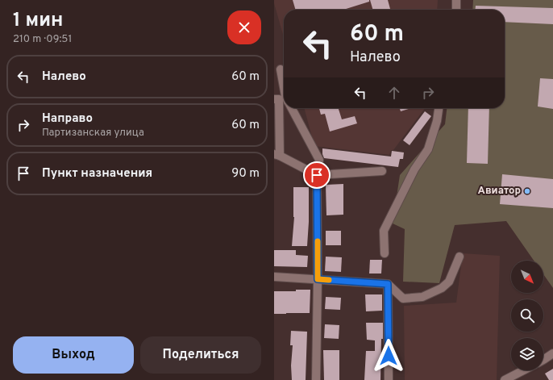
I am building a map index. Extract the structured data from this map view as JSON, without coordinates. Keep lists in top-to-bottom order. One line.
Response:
{"places":["Авиатор"],"north":"bottom right","page":{"heading":["1 мин","210 m · 09:51"],"turn":["60 m","Налево"],"list":[{"name":"Налево","value":"60 m"},{"name":"Направо","note":"Партизанская улица","value":"60 m"},{"name":"Пункт назначения","value":"90 m"}],"buttons":["Выход","Поделиться"]}}
